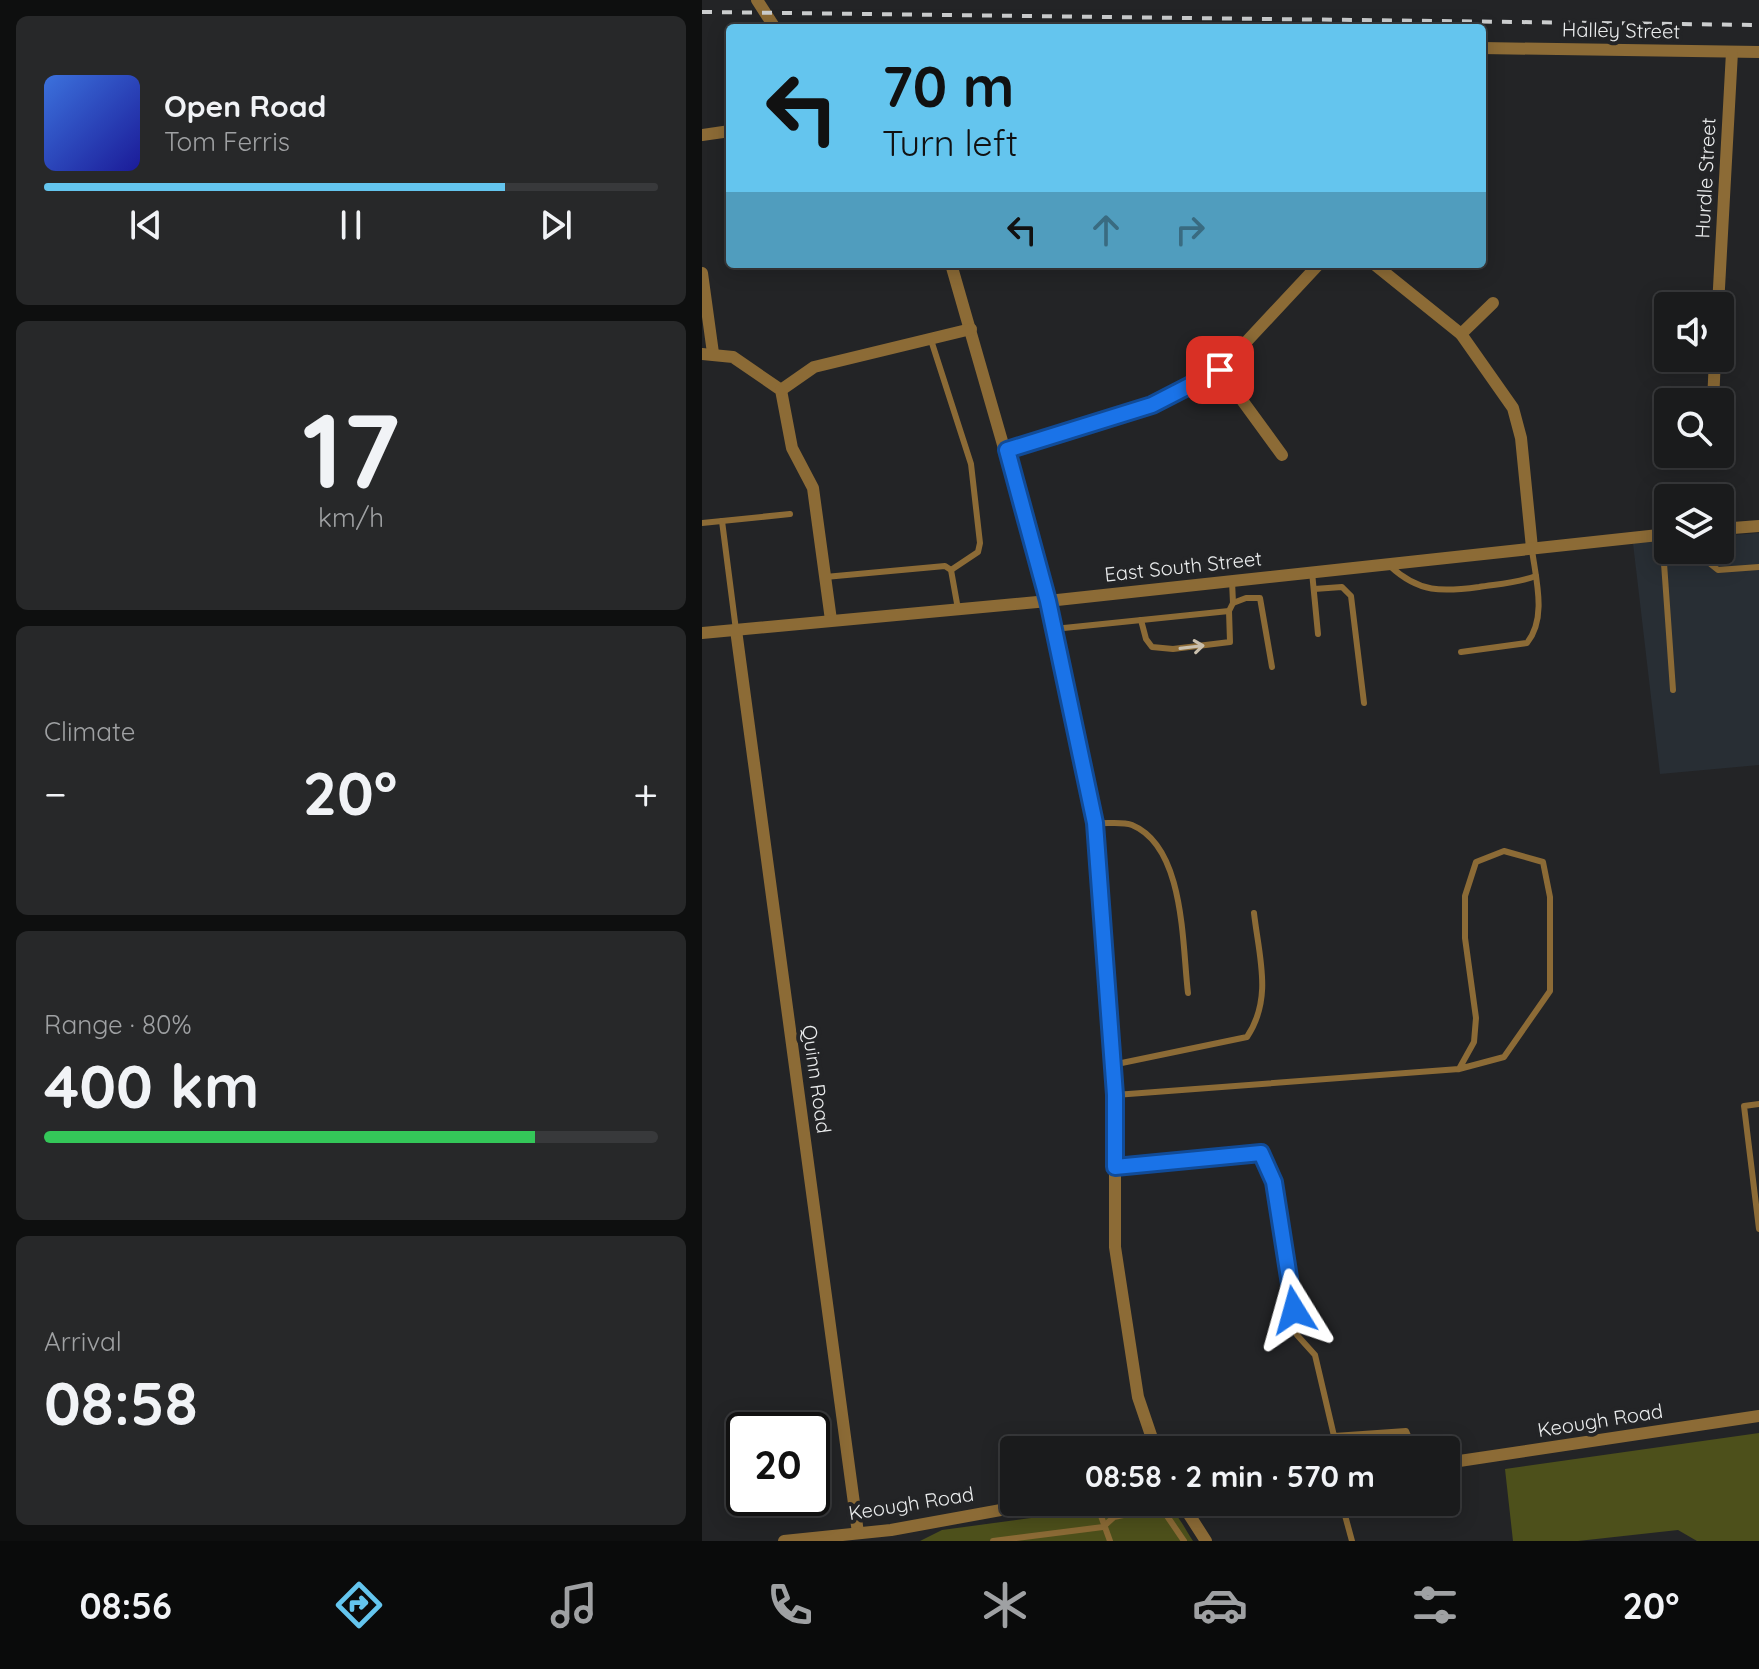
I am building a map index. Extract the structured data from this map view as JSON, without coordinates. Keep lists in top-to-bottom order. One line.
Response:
{"streets":{"street":["Halley Street","Hurdle Street","East South Street","Quinn Road","Keough Road"]},"crossings":[["Halley Street","Hurdle Street"],["East South Street","Quinn Road"],["Quinn Road","Keough Road"]],"page":{"turn":["70 m","Turn left"],"song":["Open Road","Tom Ferris"],"tile":[["17","km/h"],"Climate",["Range · 80%","400 km"],["Arrival","08:58"]],"heat":["−","20°","+"],"limit":"20","trip":"08:58 · 2 min · 570 m","tabs":["08:56","20°"]}}
